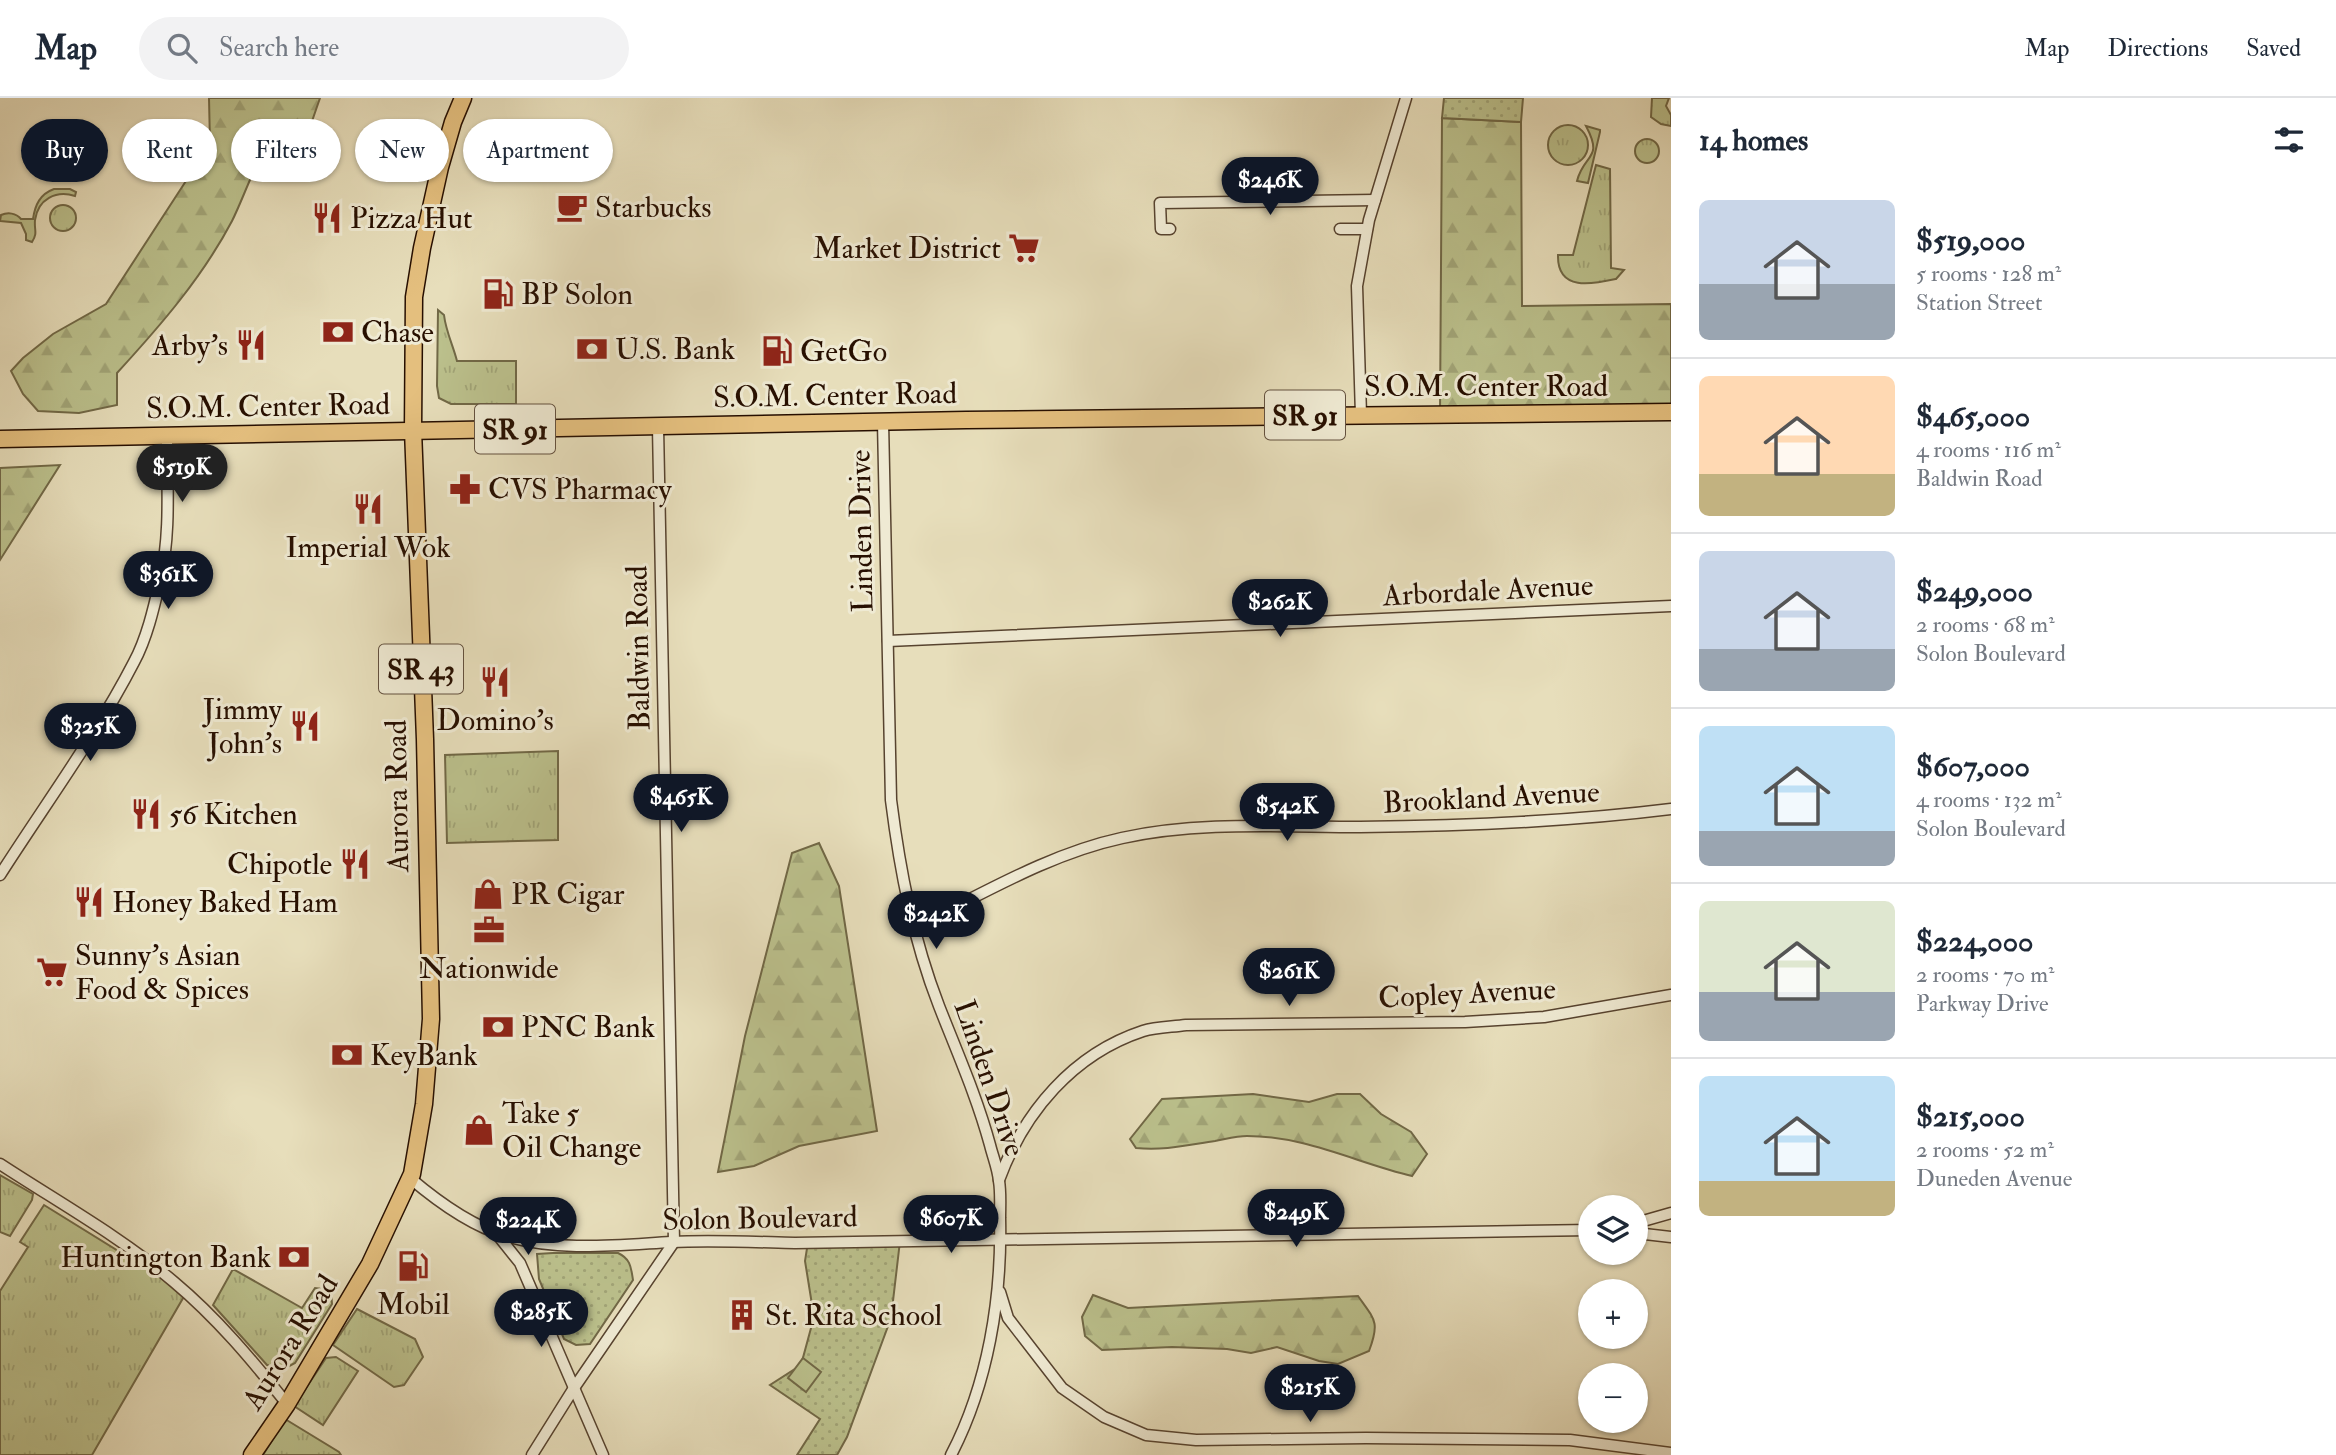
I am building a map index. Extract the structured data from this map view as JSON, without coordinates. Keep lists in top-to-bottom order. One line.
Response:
{"streets":{"main road":["S.O.M. Center Road","SR 91","SR 43","Aurora Road"],"street":["Linden Drive","Arbordale Avenue","Baldwin Road","Brookland Avenue","Copley Avenue","Solon Boulevard"]},"crossings":[["S.O.M. Center Road","Linden Drive"],["S.O.M. Center Road","Baldwin Road"],["S.O.M. Center Road","Aurora Road"],["Linden Drive","Arbordale Avenue"],["Linden Drive","Brookland Avenue"],["Linden Drive","Copley Avenue"],["Linden Drive","Solon Boulevard"],["Baldwin Road","Solon Boulevard"],["Aurora Road","Solon Boulevard"]],"places":{"cafe":["Starbucks"],"restaurant":["Pizza Hut","Arby's","Imperial Wok","Domino's","Jimmy John's","56 Kitchen","Chipotle","Honey Baked Ham"],"supermarket":["Market District","Sunny's Asian Food & Spices"],"fuel station":["BP Solon","GetGo","Mobil"],"bank":["Chase","U.S. Bank","PNC Bank","KeyBank","Huntington Bank"],"pharmacy":["CVS Pharmacy"],"shop":["PR Cigar","Take 5 Oil Change"],"office":["Nationwide"],"building":["St. Rita School"]},"page":{"header":"Map","search":"Search here","nav":["Map","Directions","Saved"],"heading":"14 homes","chip":["Buy","Rent","Filters","New","Apartment"],"price":["$246K","$519K","$361K","$262K","$325K","$465K","$542K","$242K","$261K","$249K","$607K","$224K","$285K","$215K"],"list":[{"name":"$519,000","note":"5 rooms · 128 m² · Station Street"},{"name":"$465,000","note":"4 rooms · 116 m² · Baldwin Road"},{"name":"$249,000","note":"2 rooms · 68 m² · Solon Boulevard"},{"name":"$607,000","note":"4 rooms · 132 m² · Solon Boulevard"},{"name":"$224,000","note":"2 rooms · 70 m² · Parkway Drive"},{"name":"$215,000","note":"2 rooms · 52 m² · Duneden Avenue"}],"map_buttons":["+","−"]}}
